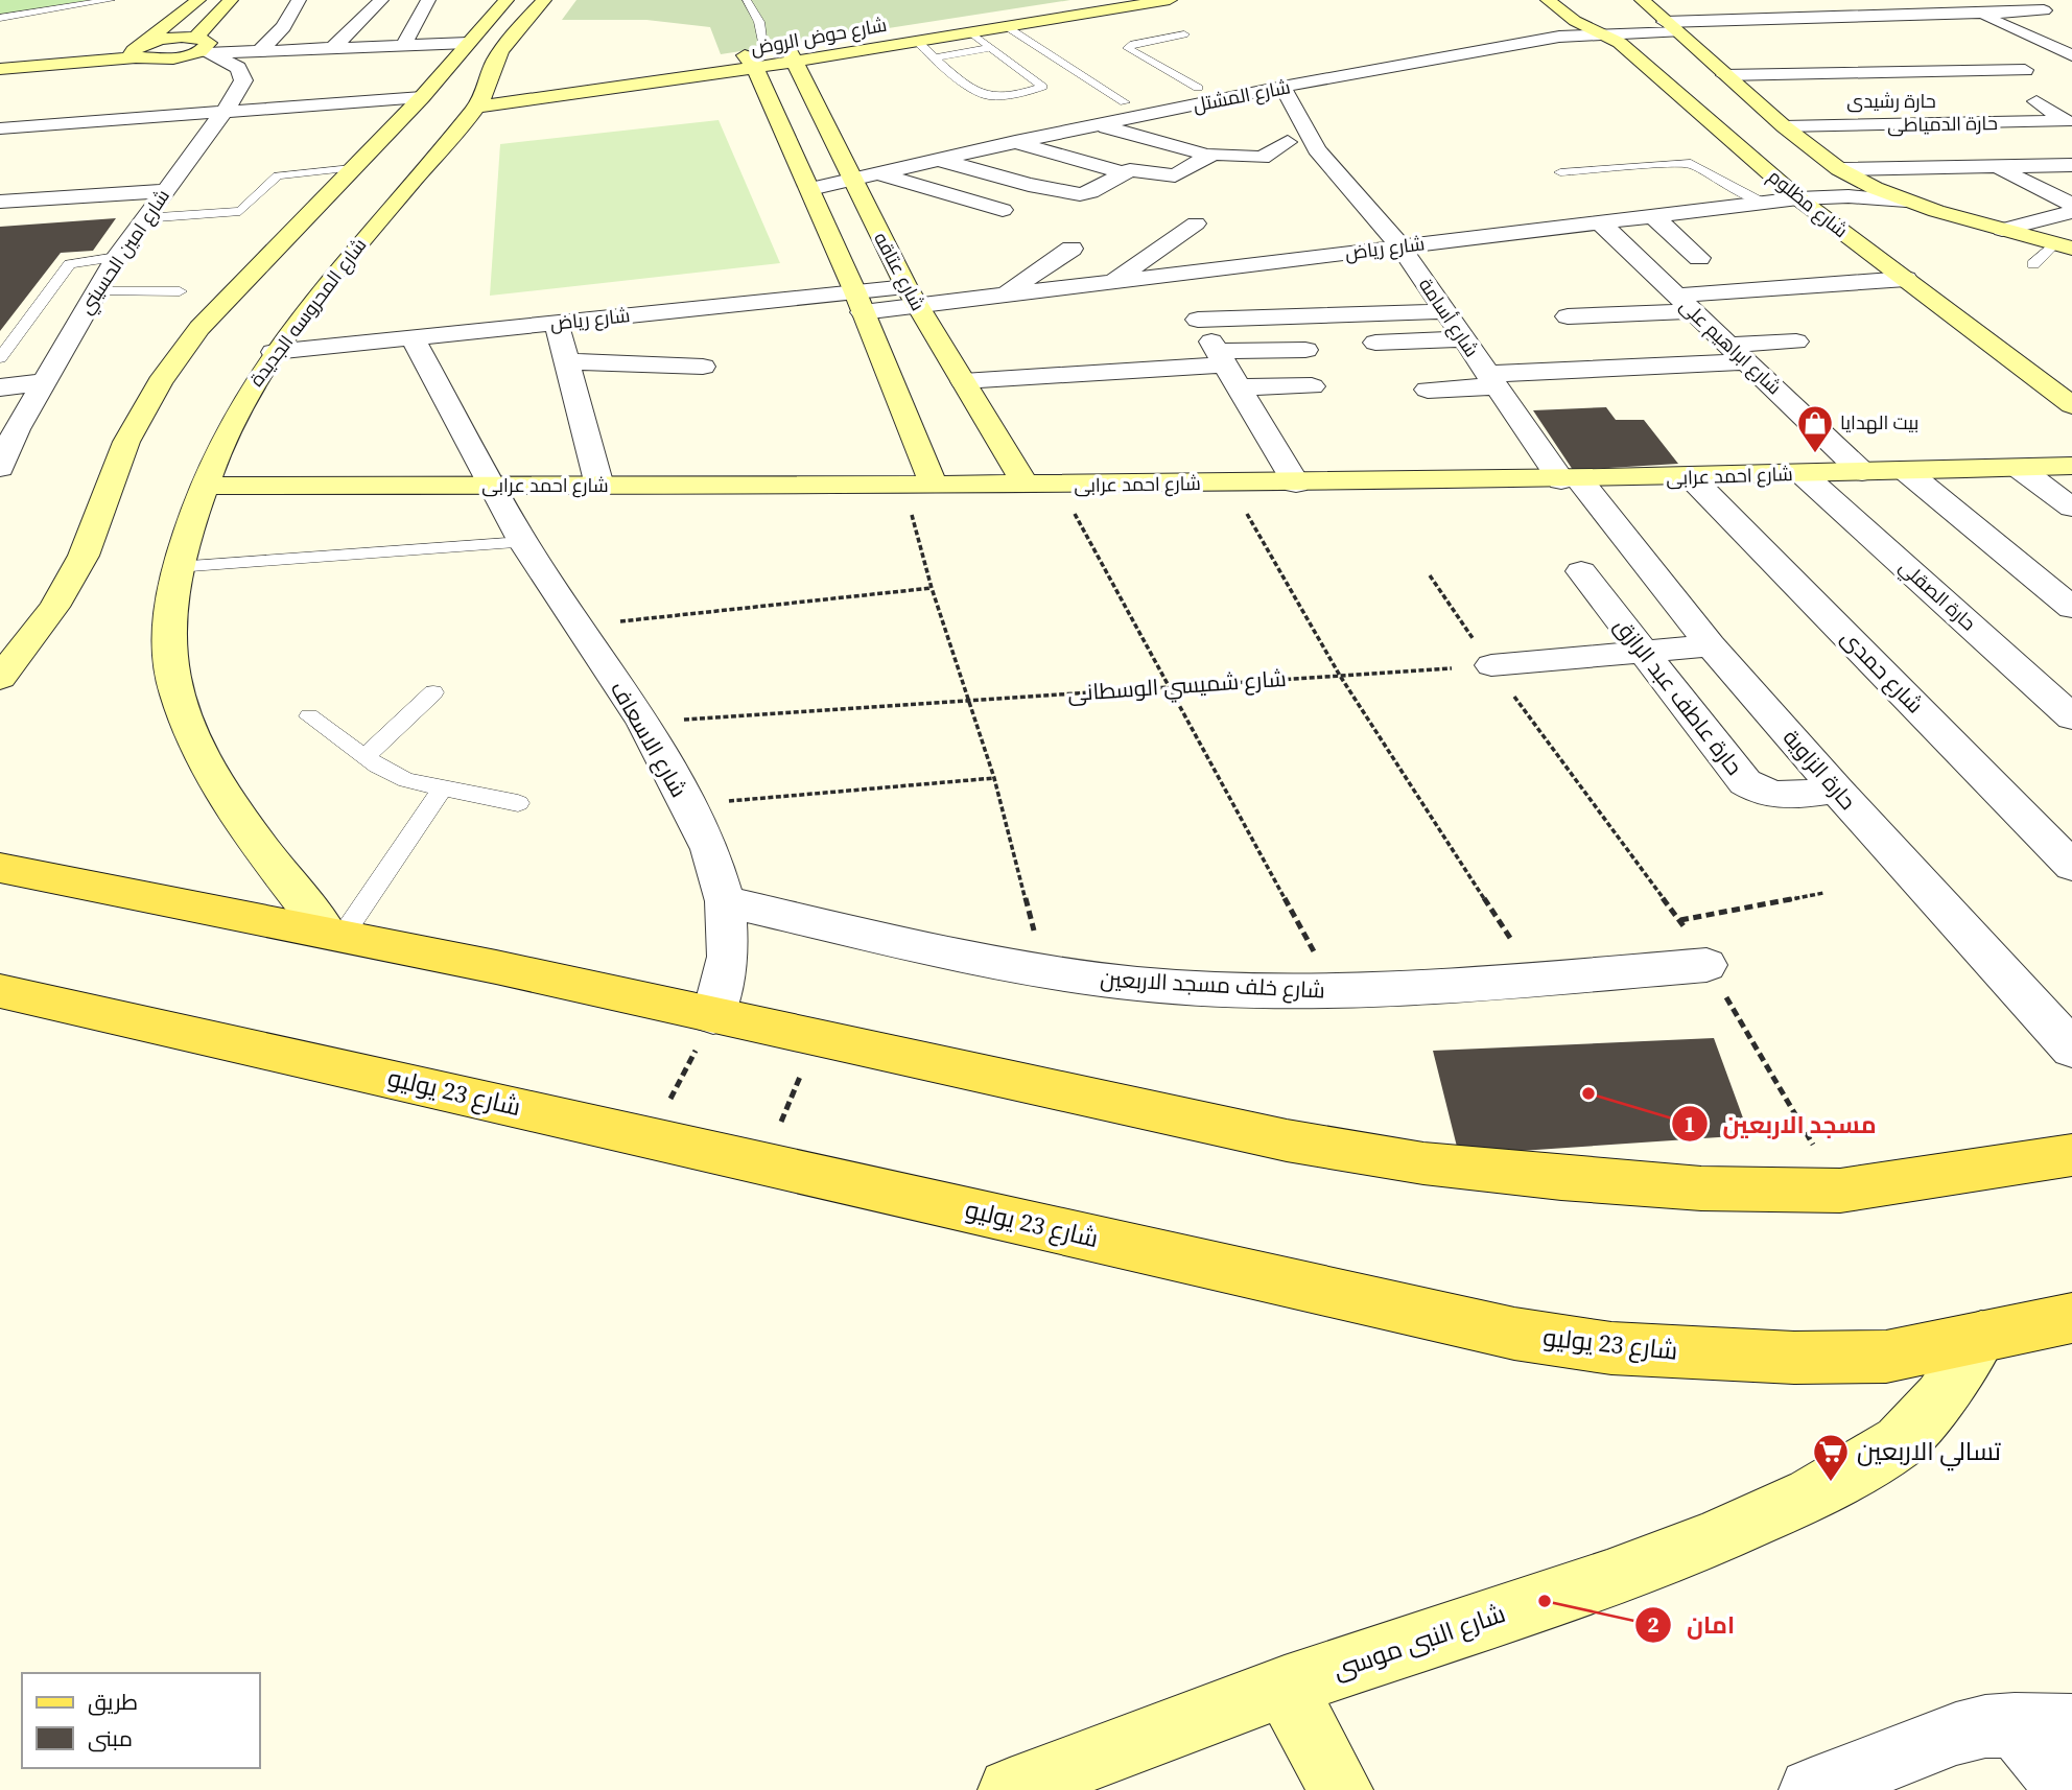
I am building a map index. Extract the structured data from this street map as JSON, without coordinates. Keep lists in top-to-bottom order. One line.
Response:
{"streets":{"main road":["شارع 23 يوليو"],"street":["شارع حوض الروض","شارع المشتل","حارة الدمياطى","شارع مظلوم","شارع رياض","شارع امين الحسيني","شارع عتاقه","شارع المحروسه الجديدة","شارع أسامة","شارع ابراهيم على","شارع احمد عرابى","حارة الصقلي","شارع حمدى","حارة عاطف عبد الرازق","شارع الاسعاف","حارة الزاوية","شارع خلف مسجد الاربعين","شارع النبى موسى"],"path":["شارع شميسي الوسطانى"]},"crossings":[["شارع حوض الروض","شارع عتاقه"],["شارع حوض الروض","شارع المحروسه الجديدة"],["شارع المشتل","شارع مظلوم"],["شارع المشتل","شارع عتاقه"],["شارع المشتل","شارع أسامة"],["شارع مظلوم","شارع رياض"],["شارع رياض","شارع عتاقه"],["شارع رياض","شارع المحروسه الجديدة"],["شارع رياض","شارع أسامة"],["شارع رياض","شارع ابراهيم على"],["شارع رياض","شارع الاسعاف"],["شارع عتاقه","شارع احمد عرابى"],["شارع المحروسه الجديدة","شارع احمد عرابى"],["شارع أسامة","شارع احمد عرابى"],["شارع أسامة","حارة الزاوية"],["شارع ابراهيم على","شارع احمد عرابى"],["شارع احمد عرابى","حارة الصقلي"],["شارع احمد عرابى","شارع حمدى"],["شارع احمد عرابى","شارع الاسعاف"],["شارع احمد عرابى","حارة الزاوية"],["شارع شميسي الوسطانى","شارع الاسعاف"],["حارة عاطف عبد الرازق","حارة الزاوية"],["شارع الاسعاف","شارع خلف مسجد الاربعين"],["شارع 23 يوليو","شارع النبى موسى"]],"places":{"shop":["بيت الهدايا"],"other":["مسجد الاربعين","امان"],"supermarket":["تسالي الاربعين"]},"legend":["طريق","مبنى"]}
